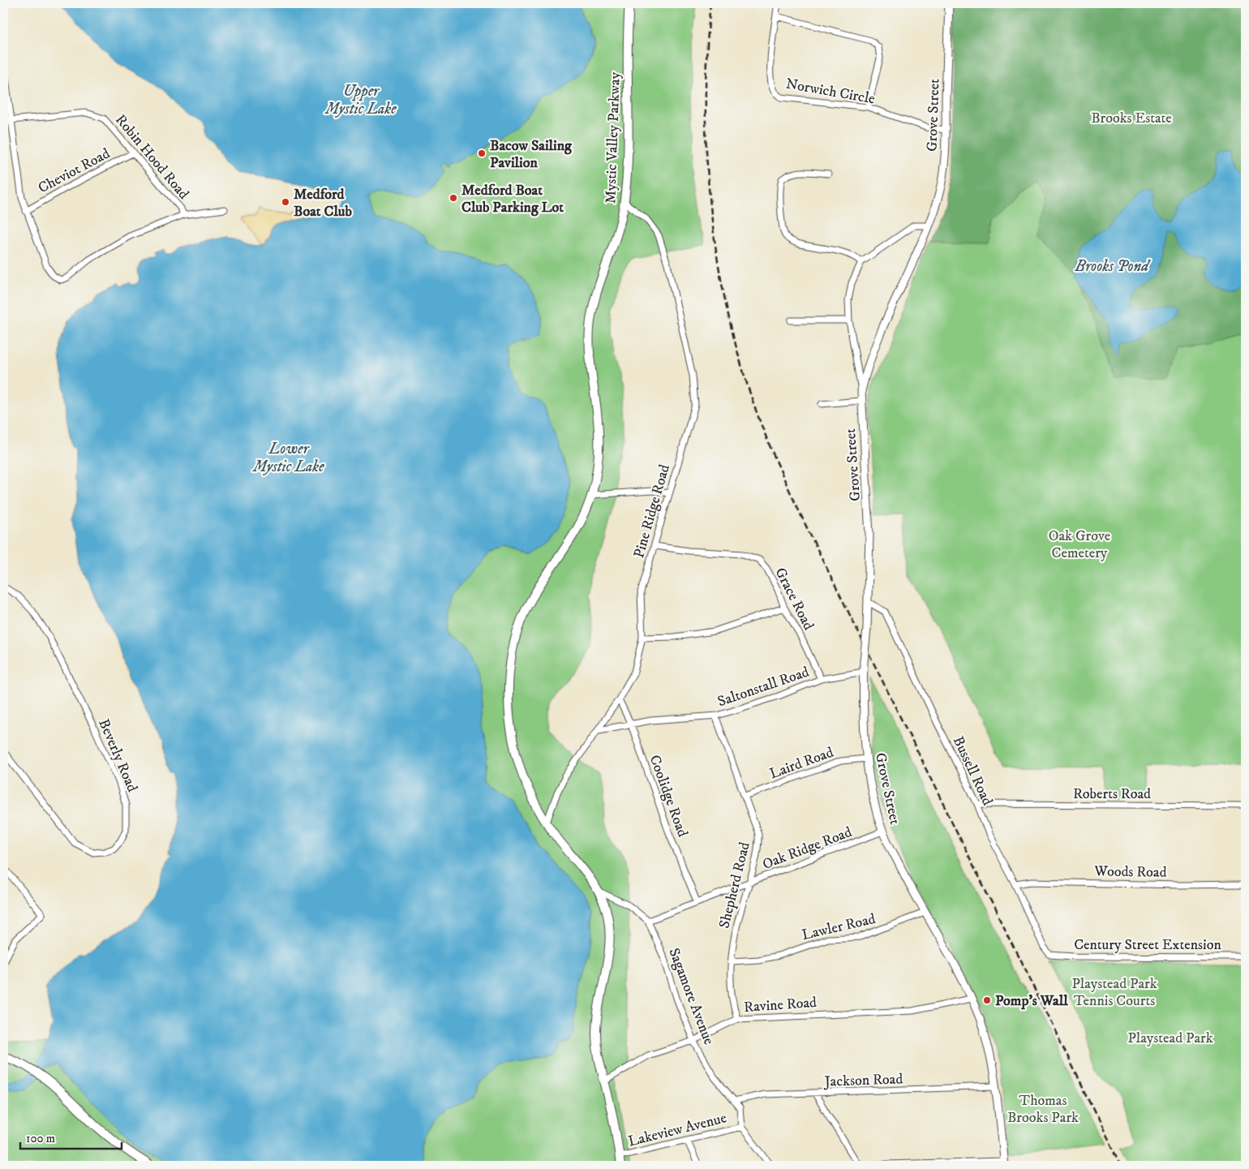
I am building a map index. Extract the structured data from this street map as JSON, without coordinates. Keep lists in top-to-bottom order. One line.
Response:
{"streets":{"main road":["Mystic Valley Parkway"],"street":["Norwich Circle","Grove Street","Robin Hood Road","Cheviot Road","Pine Ridge Road","Grace Road","Saltonstall Road","Beverly Road","Laird Road","Bussell Road","Roberts Road","Coolidge Road","Oak Ridge Road","Woods Road","Shepherd Road","Lawler Road","Century Street Extension","Sagamore Avenue","Ravine Road","Jackson Road","Lakeview Avenue"]},"crossings":[["Norwich Circle","Grove Street"],["Grove Street","Saltonstall Road"],["Grove Street","Laird Road"],["Grove Street","Bussell Road"],["Grove Street","Oak Ridge Road"],["Grove Street","Lawler Road"],["Grove Street","Ravine Road"],["Grove Street","Jackson Road"],["Mystic Valley Parkway","Pine Ridge Road"],["Mystic Valley Parkway","Sagamore Avenue"],["Mystic Valley Parkway","Ravine Road"],["Mystic Valley Parkway","Lakeview Avenue"],["Robin Hood Road","Cheviot Road"],["Pine Ridge Road","Grace Road"],["Pine Ridge Road","Saltonstall Road"],["Pine Ridge Road","Coolidge Road"],["Grace Road","Saltonstall Road"],["Saltonstall Road","Coolidge Road"],["Saltonstall Road","Shepherd Road"],["Laird Road","Shepherd Road"],["Bussell Road","Roberts Road"],["Bussell Road","Woods Road"],["Bussell Road","Century Street Extension"],["Coolidge Road","Oak Ridge Road"],["Oak Ridge Road","Shepherd Road"],["Oak Ridge Road","Sagamore Avenue"],["Shepherd Road","Lawler Road"],["Shepherd Road","Ravine Road"],["Sagamore Avenue","Ravine Road"],["Sagamore Avenue","Jackson Road"],["Sagamore Avenue","Lakeview Avenue"]],"water":["Upper Mystic Lake","Brooks Pond","Lower Mystic Lake"],"parks":["Brooks Estate","Oak Grove Cemetery","Playstead Park Tennis Courts","Playstead Park","Thomas Brooks Park"],"places":["Bacow Sailing Pavilion","Medford Boat Club Parking Lot","Medford Boat Club","Pomp's Wall"],"scale_bar":"100 m"}
